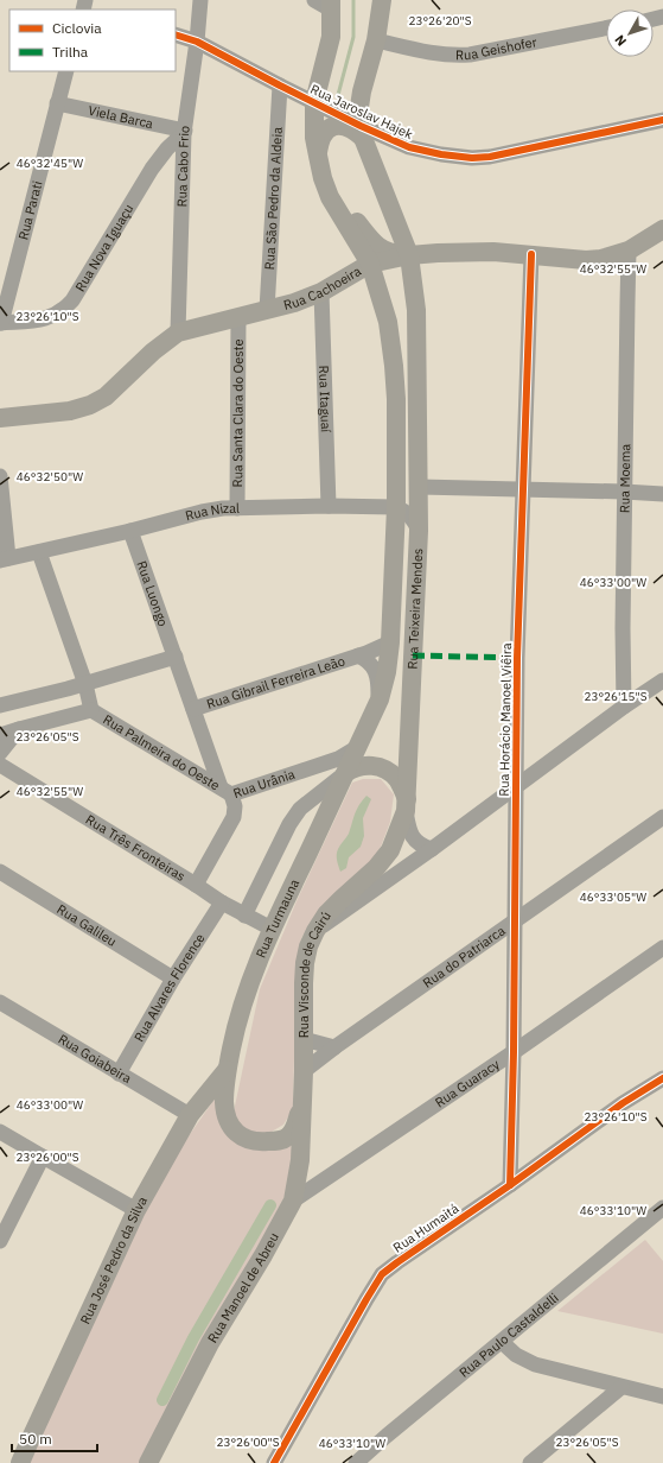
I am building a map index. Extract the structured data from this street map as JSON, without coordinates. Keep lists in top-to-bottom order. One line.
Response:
{"streets":{"main road":["Rua Cachoeira","Rua Teixeira Mendes","Rua Turmauna","Rua Visconde de Cairú","Rua José Pedro da Silva","Rua Manoel de Abreu"],"street":["Rua Geishofer","Rua Jaroslav Hajek","Viela Barca","Rua Cabo Frio","Rua São Pedro da Aldeia","Rua Parati","Rua Nova Iguaçu","Rua Itaguaí","Rua Santa Clara do Oeste","Rua Moema","Rua Nizal","Rua Luongo","Rua Gibrail Ferreira Leão","Rua Horácio Manoel Viêira","Rua Palmeira do Oeste","Rua Urânia","Rua Três Fronteiras","Rua Galileu","Rua do Patriarca","Rua Alvares Florence","Rua Goiabeira","Rua Guaracy","Rua Humaitá","Rua Paulo Castaldelli"]},"crossings":[["Rua Jaroslav Hajek","Rua Cabo Frio"],["Rua Jaroslav Hajek","Rua São Pedro da Aldeia"],["Rua Jaroslav Hajek","Rua Teixeira Mendes"],["Viela Barca","Rua Cabo Frio"],["Viela Barca","Rua Parati"],["Viela Barca","Rua Nova Iguaçu"],["Rua Cabo Frio","Rua Nova Iguaçu"],["Rua Cabo Frio","Rua Cachoeira"],["Rua São Pedro da Aldeia","Rua Cachoeira"],["Rua Parati","Rua Nova Iguaçu"],["Rua Cachoeira","Rua Itaguaí"],["Rua Cachoeira","Rua Santa Clara do Oeste"],["Rua Cachoeira","Rua Moema"],["Rua Cachoeira","Rua Teixeira Mendes"],["Rua Cachoeira","Rua Horácio Manoel Viêira"],["Rua Itaguaí","Rua Nizal"],["Rua Santa Clara do Oeste","Rua Nizal"],["Rua Moema","Rua Visconde de Cairú"],["Rua Nizal","Rua Luongo"],["Rua Nizal","Rua Teixeira Mendes"],["Rua Luongo","Rua Gibrail Ferreira Leão"],["Rua Luongo","Rua Palmeira do Oeste"],["Rua Luongo","Rua Urânia"],["Rua Teixeira Mendes","Rua Gibrail Ferreira Leão"],["Rua Teixeira Mendes","Rua Turmauna"],["Rua Teixeira Mendes","Rua Visconde de Cairú"],["Rua Gibrail Ferreira Leão","Rua Turmauna"],["Rua Horácio Manoel Viêira","Rua do Patriarca"],["Rua Horácio Manoel Viêira","Rua Visconde de Cairú"],["Rua Horácio Manoel Viêira","Rua Guaracy"],["Rua Horácio Manoel Viêira","Rua Humaitá"],["Rua Palmeira do Oeste","Rua Urânia"],["Rua Urânia","Rua Três Fronteiras"],["Rua Urânia","Rua Turmauna"],["Rua Três Fronteiras","Rua Turmauna"],["Rua Três Fronteiras","Rua Alvares Florence"],["Rua Turmauna","Rua Visconde de Cairú"],["Rua Turmauna","Rua José Pedro da Silva"],["Rua Turmauna","Rua Manoel de Abreu"],["Rua Galileu","Rua Alvares Florence"],["Rua do Patriarca","Rua Visconde de Cairú"],["Rua Visconde de Cairú","Rua Manoel de Abreu"],["Rua Alvares Florence","Rua Goiabeira"],["Rua Goiabeira","Rua José Pedro da Silva"],["Rua Guaracy","Rua Manoel de Abreu"]],"legend":["Ciclovia","Trilha"],"scale_bar":"50 m","north":"bottom left","coordinates":["23°26'20\"S","46°32'45\"W","46°32'55\"W","23°26'10\"S","46°32'50\"W","46°33'00\"W","23°26'15\"S","23°26'05\"S","46°33'05\"W","23°26'00\"S","46°33'10\"W"]}
